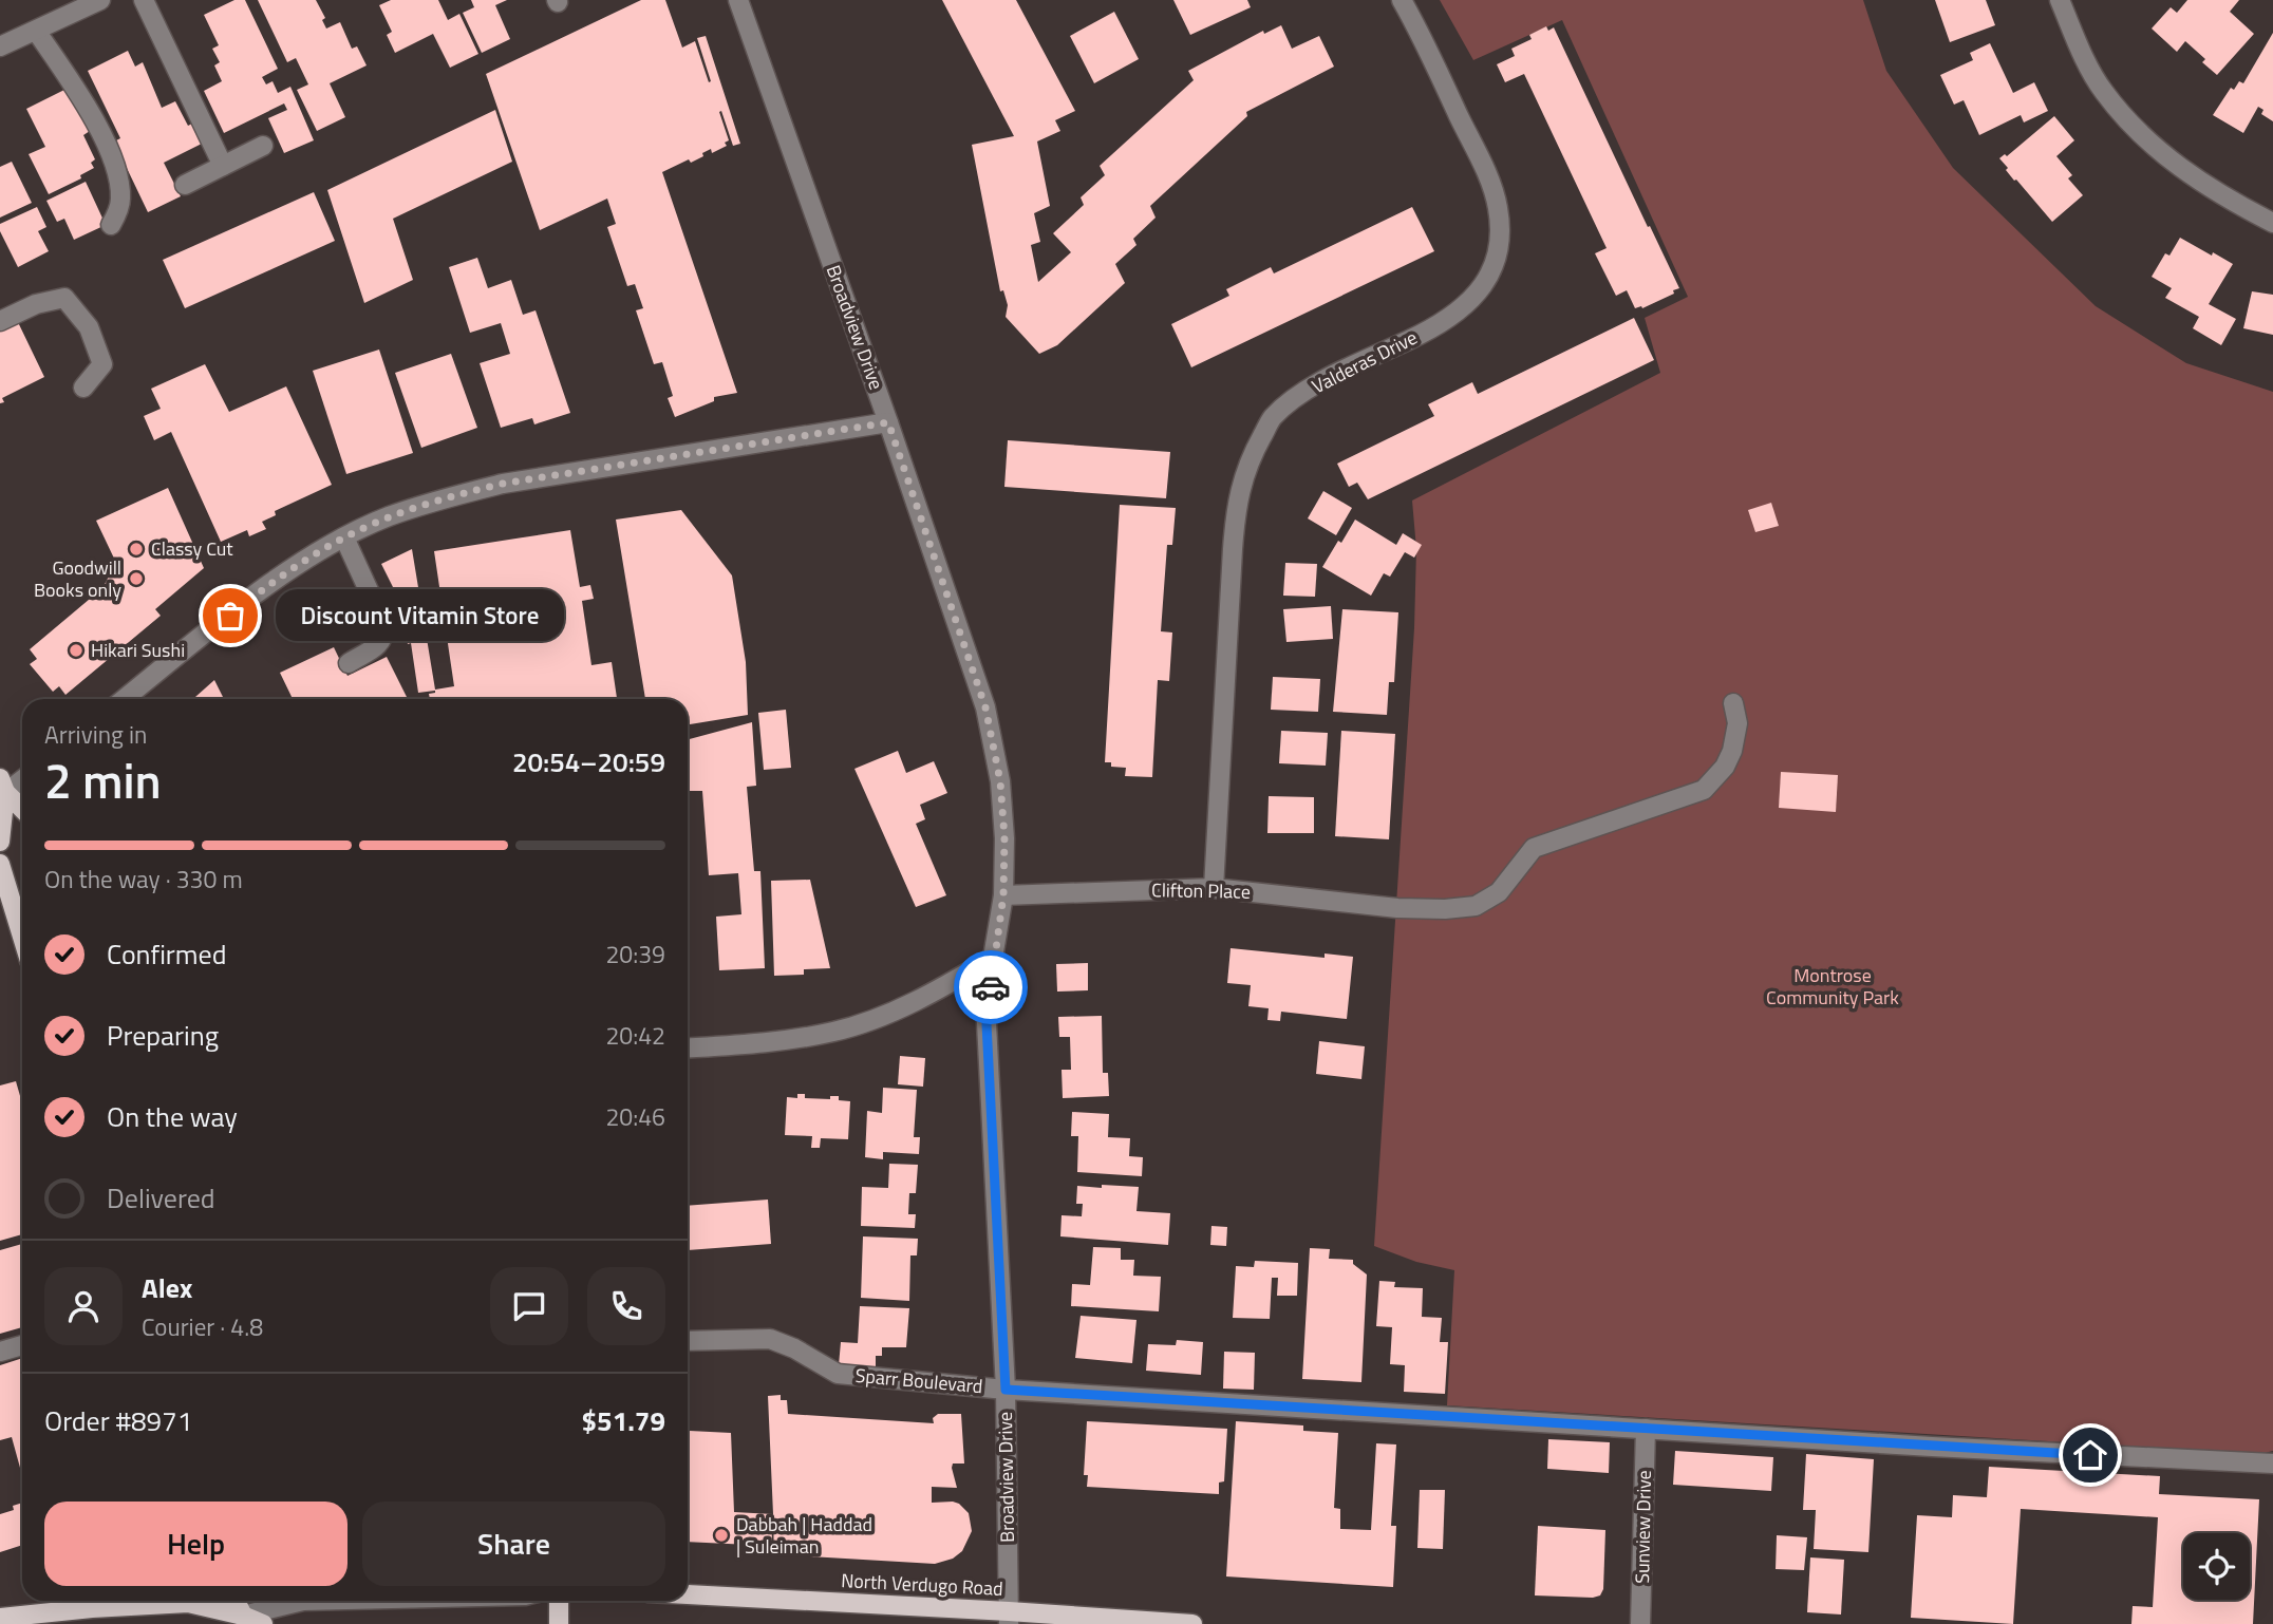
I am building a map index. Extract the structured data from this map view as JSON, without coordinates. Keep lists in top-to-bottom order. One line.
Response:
{"streets":{"main road":["North Verdugo Road"],"street":["Broadview Drive","Valderas Drive","Clifton Place","Sparr Boulevard","Sunview Drive"]},"crossings":[["Broadview Drive","Clifton Place"],["Broadview Drive","Sparr Boulevard"],["Broadview Drive","North Verdugo Road"],["Valderas Drive","Clifton Place"],["Sparr Boulevard","Sunview Drive"]],"parks":["Montrose Community Park"],"places":["Classy Cut","Goodwill Books only","Discount Vitamin Store","Hikari Sushi","Dabbah | Haddad | Suleiman"],"page":{"bubble":"Discount Vitamin Store","heading":["2 min","Arriving in","20:54–20:59"],"panel":["Alex","Courier · 4.8","Order #8971","$51.79"],"bar":"On the way · 330 m","list":[["Confirmed","20:39"],["Preparing","20:42"],["On the way","20:46"],"Delivered"],"buttons":["Help","Share"]}}
